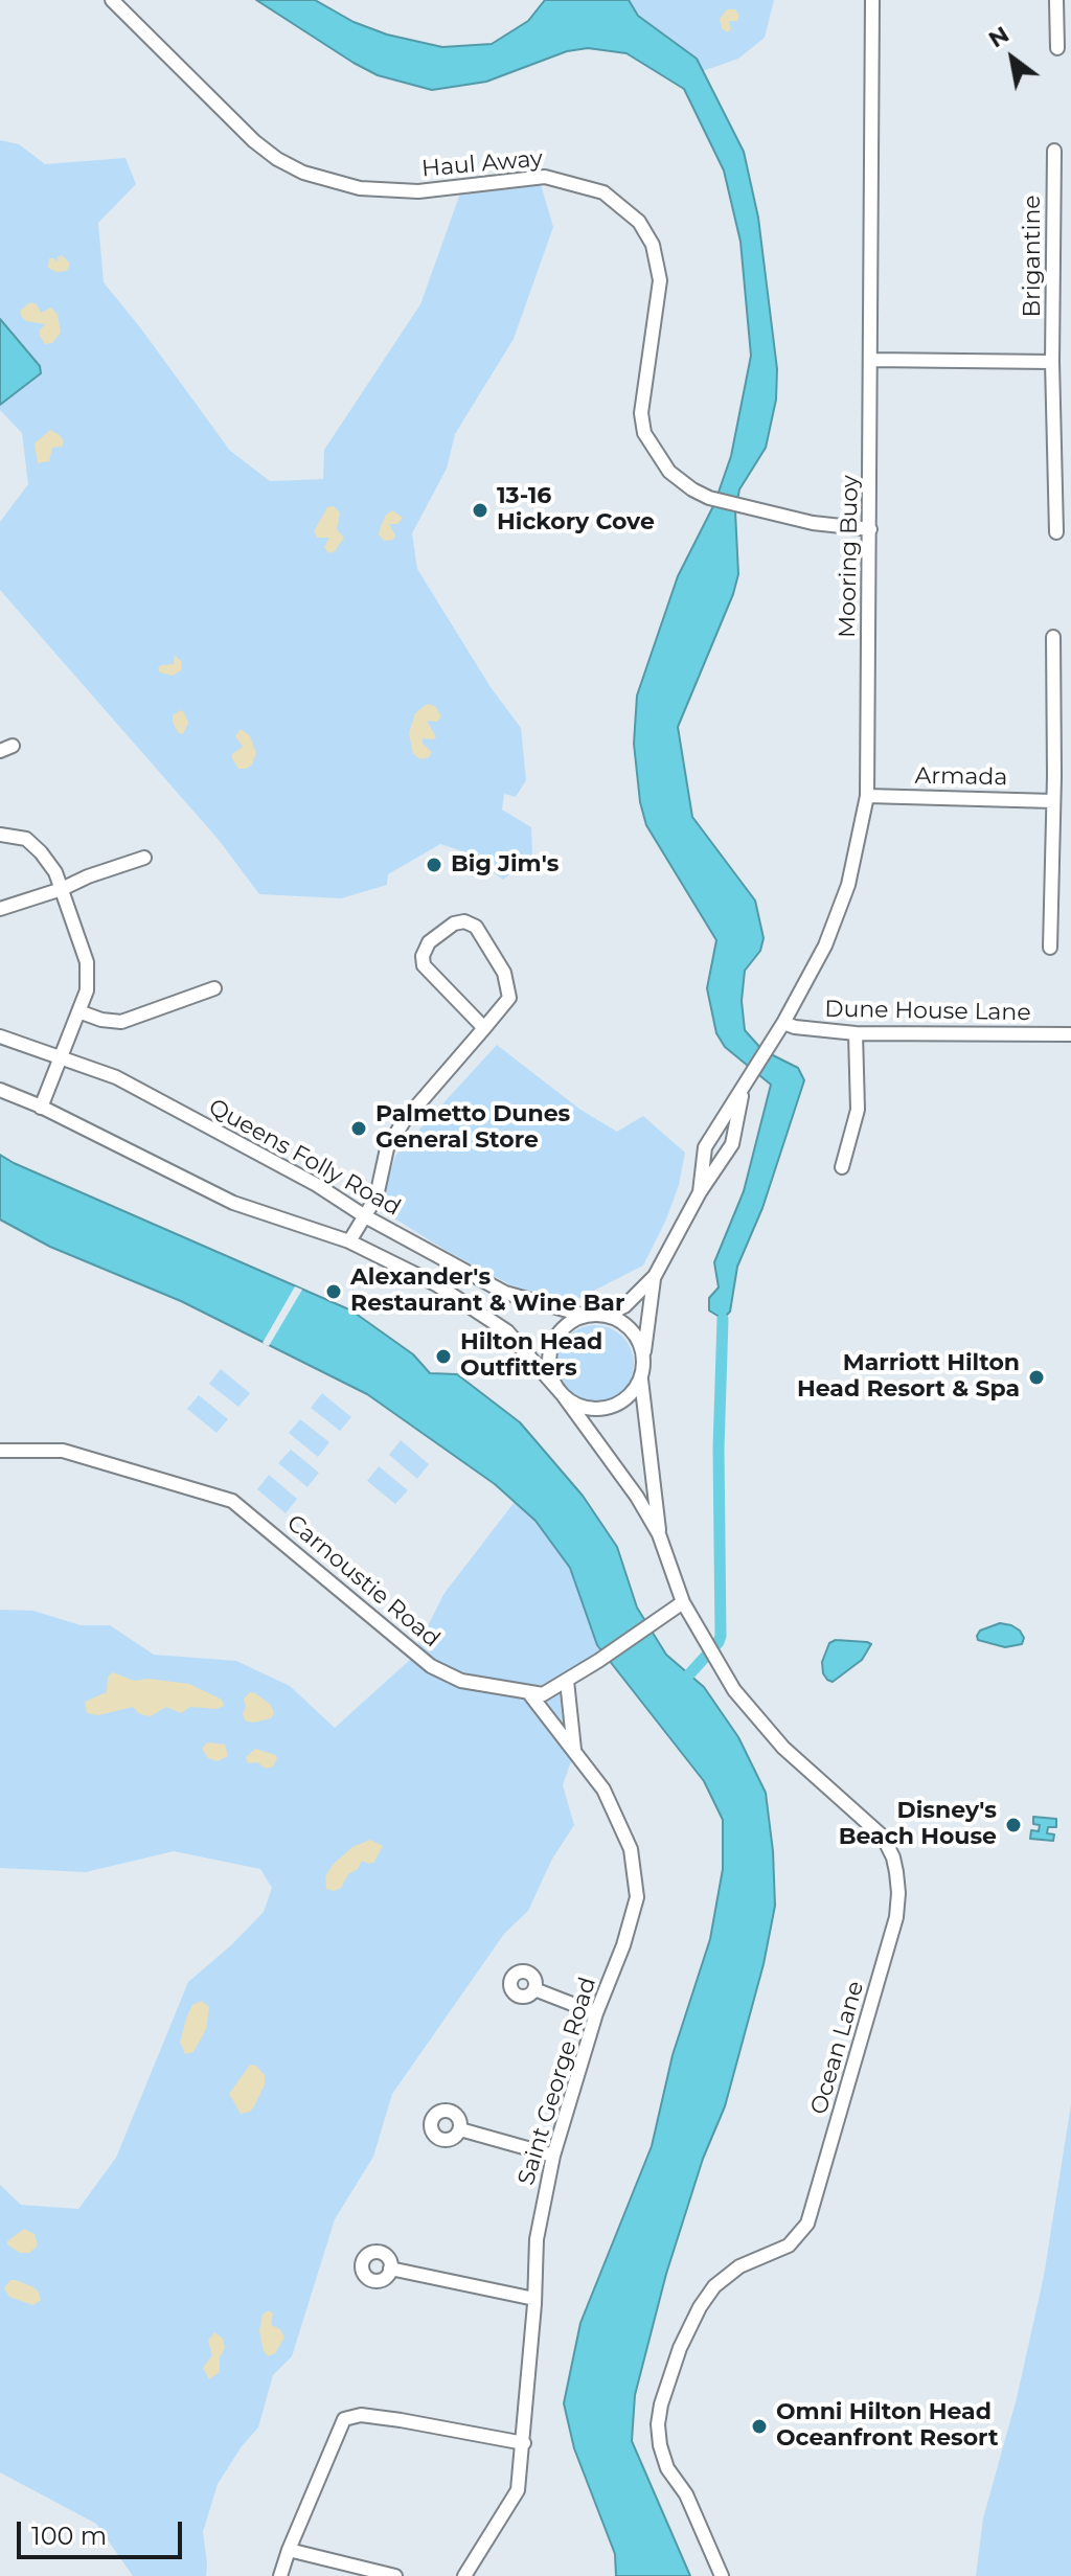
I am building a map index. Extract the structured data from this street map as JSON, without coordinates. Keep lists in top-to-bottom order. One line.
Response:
{"streets":{"street":["Haul Away","Brigantine","Mooring Buoy","Armada","Dune House Lane","Queens Folly Road","Carnoustie Road","Ocean Lane","Saint George Road"]},"crossings":[["Haul Away","Mooring Buoy"],["Mooring Buoy","Armada"],["Mooring Buoy","Dune House Lane"],["Mooring Buoy","Queens Folly Road"],["Mooring Buoy","Ocean Lane"],["Queens Folly Road","Ocean Lane"],["Carnoustie Road","Ocean Lane"],["Carnoustie Road","Saint George Road"]],"places":["13-16 Hickory Cove","Big Jim's","Palmetto Dunes General Store","Alexander's Restaurant & Wine Bar","Hilton Head Outfitters","Marriott Hilton Head Resort & Spa","Disney's Beach House","Omni Hilton Head Oceanfront Resort"],"scale_bar":"100 m","north":"top left"}
